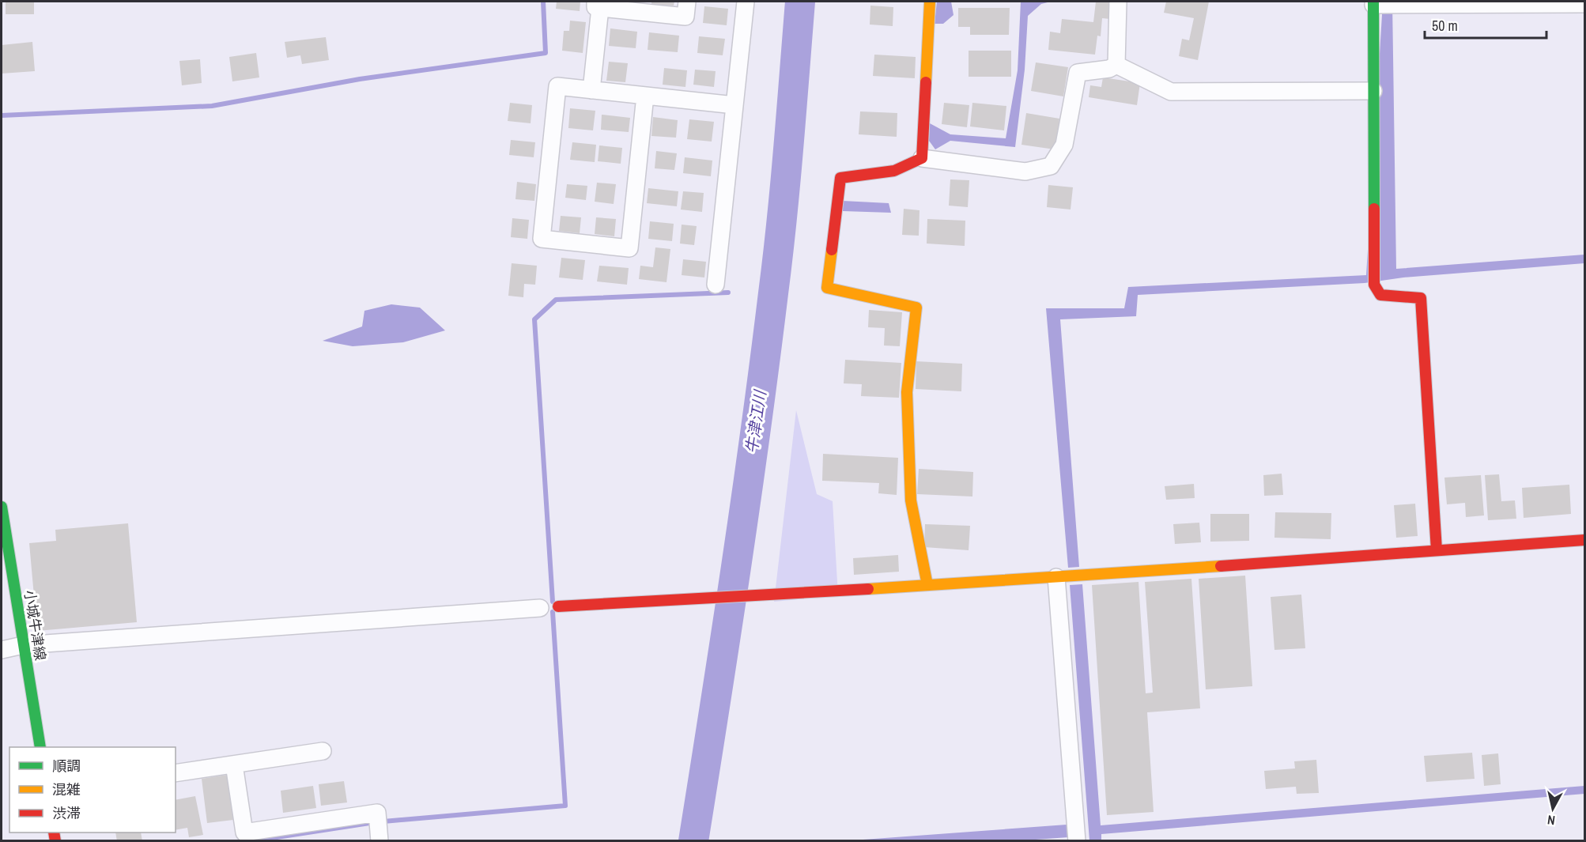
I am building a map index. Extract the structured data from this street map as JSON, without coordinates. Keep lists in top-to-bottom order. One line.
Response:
{"streets":{"street":["小城牛津線"]},"water":["牛津江川"],"legend":["順調","混雑","渋滞"],"scale_bar":"50 m","north":"bottom"}
